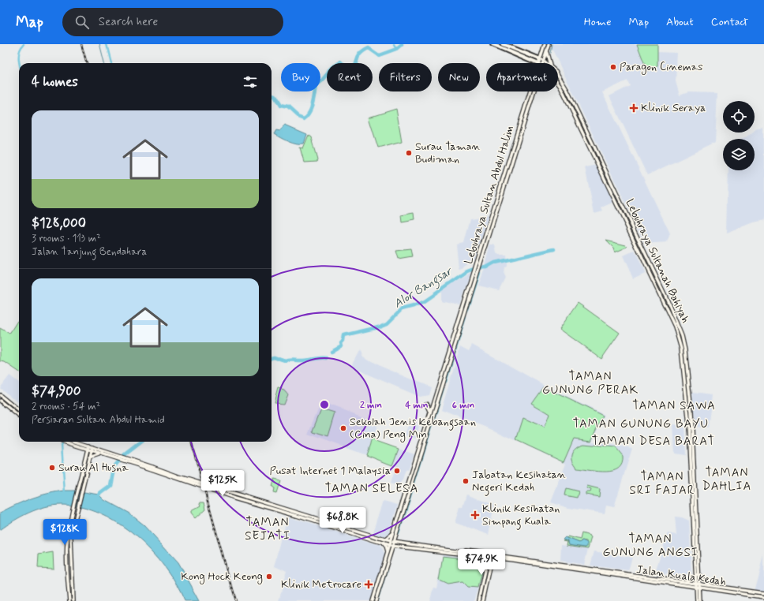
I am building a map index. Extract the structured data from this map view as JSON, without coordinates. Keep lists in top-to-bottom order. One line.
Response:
{"streets":{"main road":["Lebuhraya Sultan Abdul Halim","Lebuhraya Sultanah Bahiyah","Jalan Kuala Kedah"]},"crossings":[["Lebuhraya Sultan Abdul Halim","Jalan Kuala Kedah"],["Lebuhraya Sultanah Bahiyah","Jalan Kuala Kedah"]],"districts":["TAMAN GUNUNG PERAK","TAMAN SAWA","TAMAN GUNUNG BAYU","TAMAN DESA BARAT","TAMAN DAHLIA","TAMAN SRI FAJAR","TAMAN SELESA","TAMAN SEJATI","TAMAN GUNUNG ANGSI"],"water":["Alor Bangsar"],"places":{"other":["Paragon Cinemas","Surau Taman Budiman","Sekolah Jenis Kebangsaan (Cina) Peng Min","Surau Al Husna","Pusat Internet 1 Malaysia","Jabatan Kesihatan Negeri Kedah","Kong Hock Keong"],"health":["Klinik Seraya","Klinik Kesihatan Simpang Kuala","Klinik Metrocare"]},"page":{"header":"Map","search":"Search here","nav":["Home","Map","About","Contact"],"chip":["Buy","Rent","Filters","New","Apartment"],"heading":"4 homes","list":[{"name":"$128,000","note":"3 rooms · 113 m² · Jalan Tanjung Bendahara"},{"name":"$74,900","note":"2 rooms · 54 m² · Persiaran Sultan Abdul Hamid"}],"price":["$125K","$68.8K","$128K","$74.9K"]},"rings":["2 min","4 min","6 min"]}
